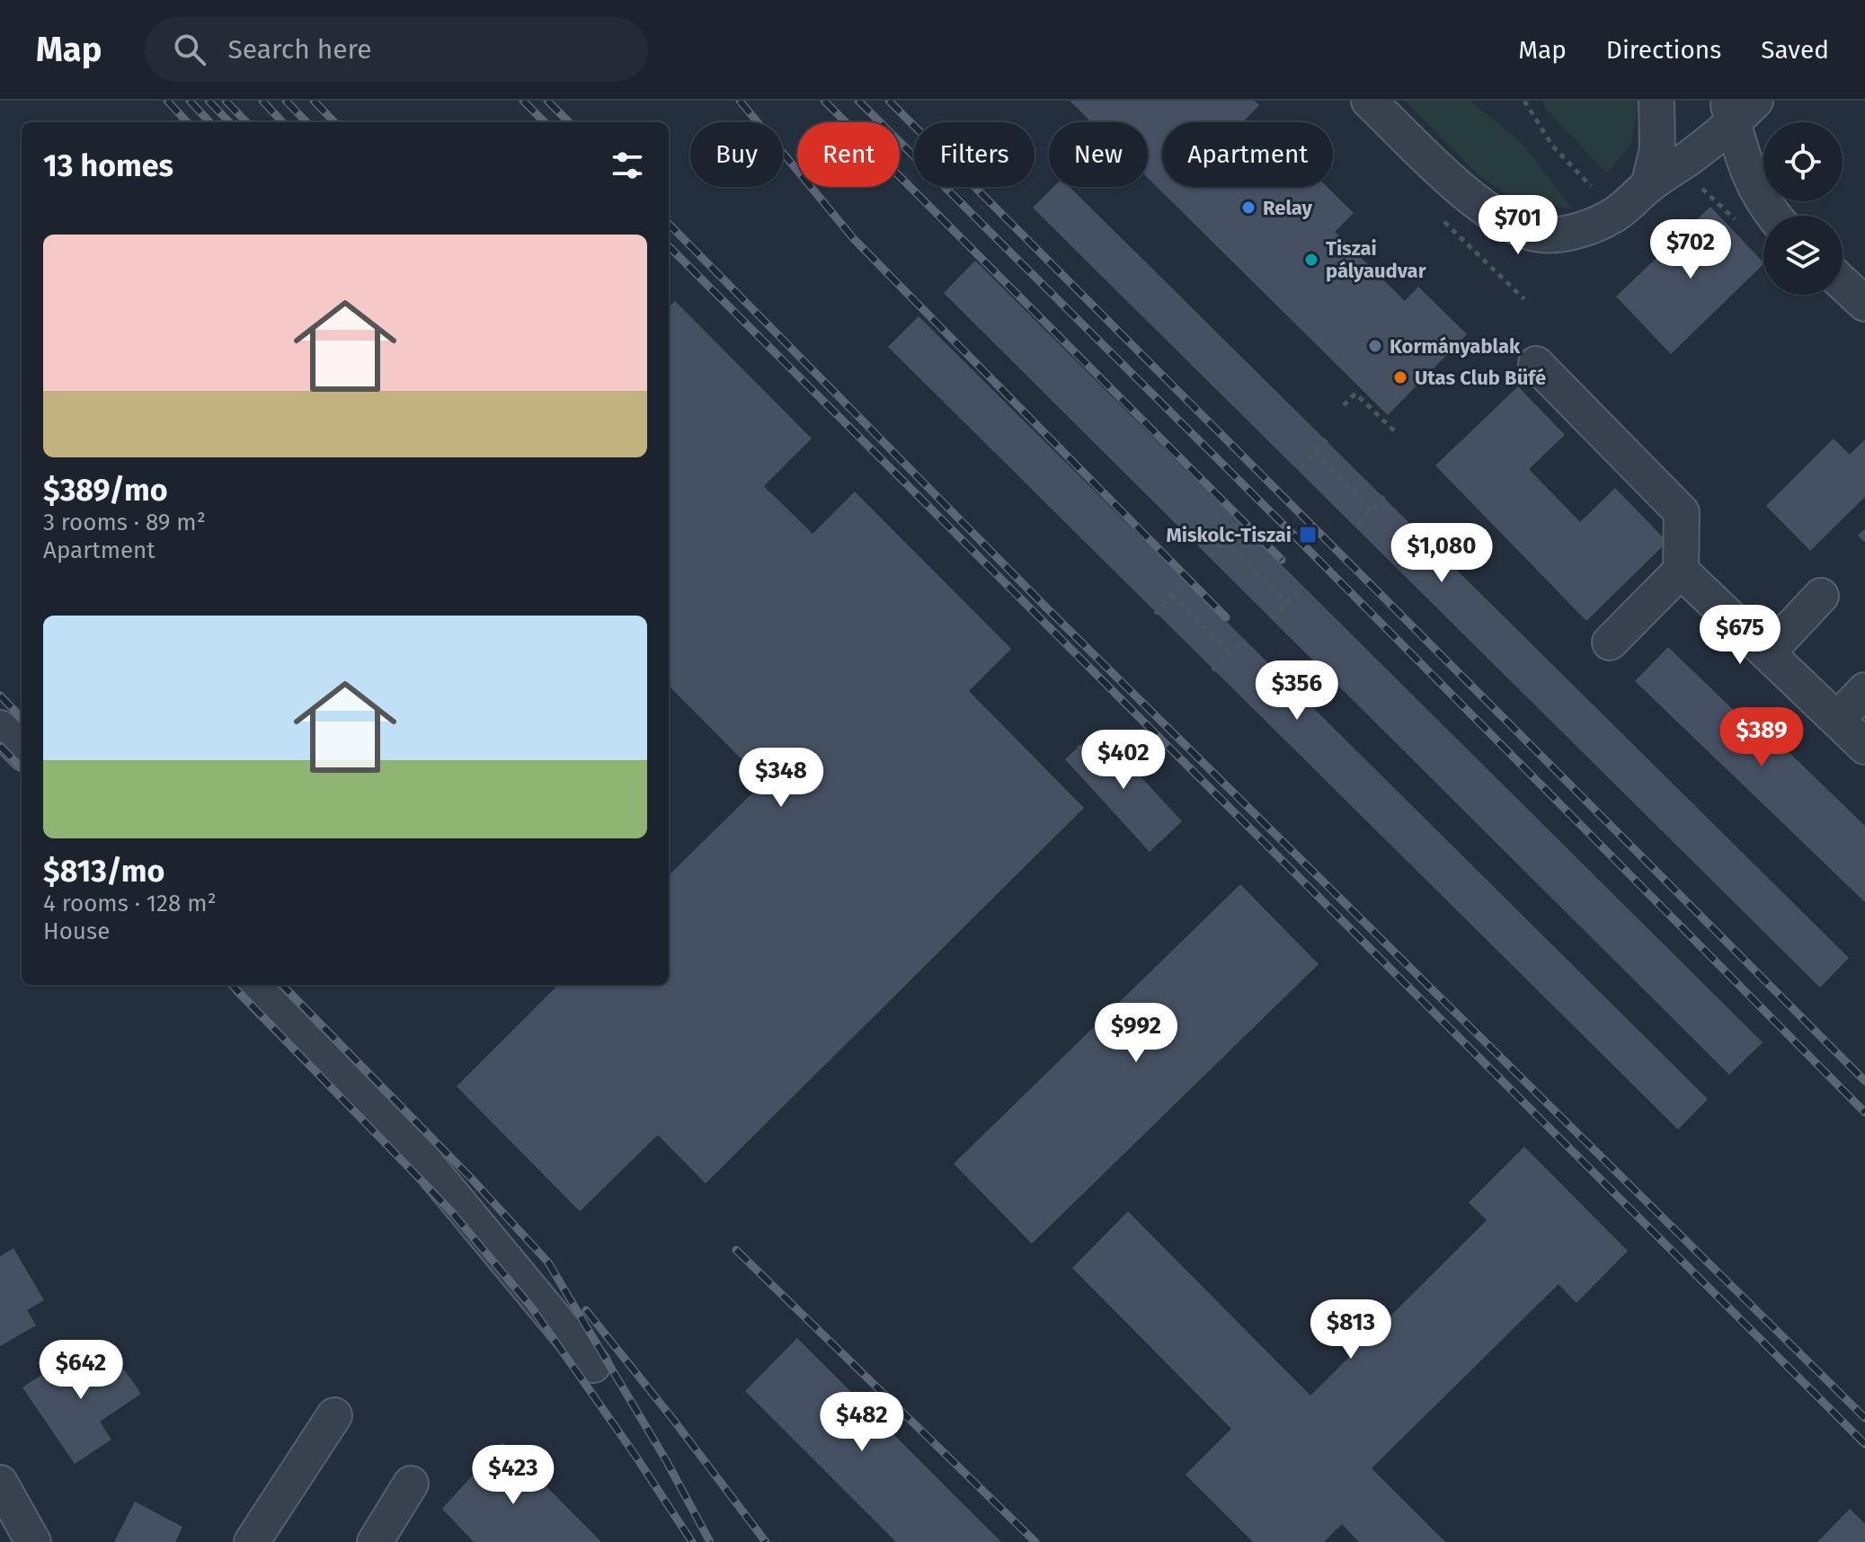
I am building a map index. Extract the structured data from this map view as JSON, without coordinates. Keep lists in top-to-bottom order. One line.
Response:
{"places":{"other":["Relay","Tiszai pályaudvar","Kormányablak","Utas Club Büfé"],"transit":["Miskolc-Tiszai"]},"page":{"header":"Map","search":"Search here","nav":["Map","Directions","Saved"],"chip":["Buy","Rent","Filters","New","Apartment"],"heading":"13 homes","price":["$701","$702","$1,080","$675","$356","$389","$402","$348","$992","$813","$642","$482","$423"],"list":[{"name":"$389/mo","note":"3 rooms · 89 m² · Apartment"},{"name":"$813/mo","note":"4 rooms · 128 m² · House"}]}}
